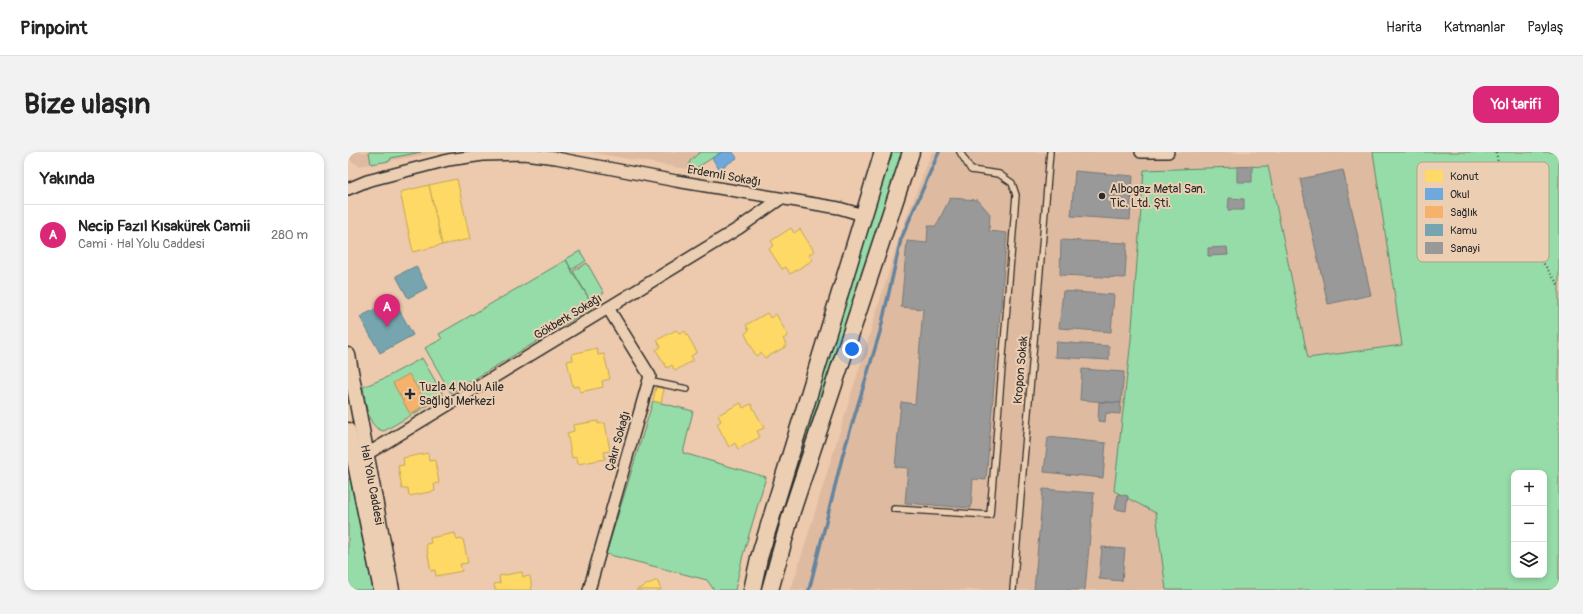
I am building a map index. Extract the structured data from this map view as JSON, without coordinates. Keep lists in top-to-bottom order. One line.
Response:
{"streets":{"street":["Erdemli Sokağı","Gökberk Sokağı","Çakır Sokağı","Hal Yolu Caddesi"],"lane":["Kropon Sokak"]},"crossings":[["Erdemli Sokağı","Gökberk Sokağı"],["Gökberk Sokağı","Hal Yolu Caddesi"]],"places":{"other":["Albogaz Metal San. Tic. Ltd. Şti."],"health":["Tuzla 4 Nolu Aile Sağlığı Merkezi"]},"legend":["Konut","Okul","Sağlık","Kamu","Sanayi"],"page":{"header":"Pinpoint","nav":["Harita","Katmanlar","Paylaş"],"buttons":"Yol tarifi","title":"Bize ulaşın","heading":"Yakında","list":[{"mark":"A","name":"Necip Fazıl Kısakürek Camii","note":"Cami · Hal Yolu Caddesi","value":"280 m"}],"pins":"A","map_buttons":["+","−"]}}
